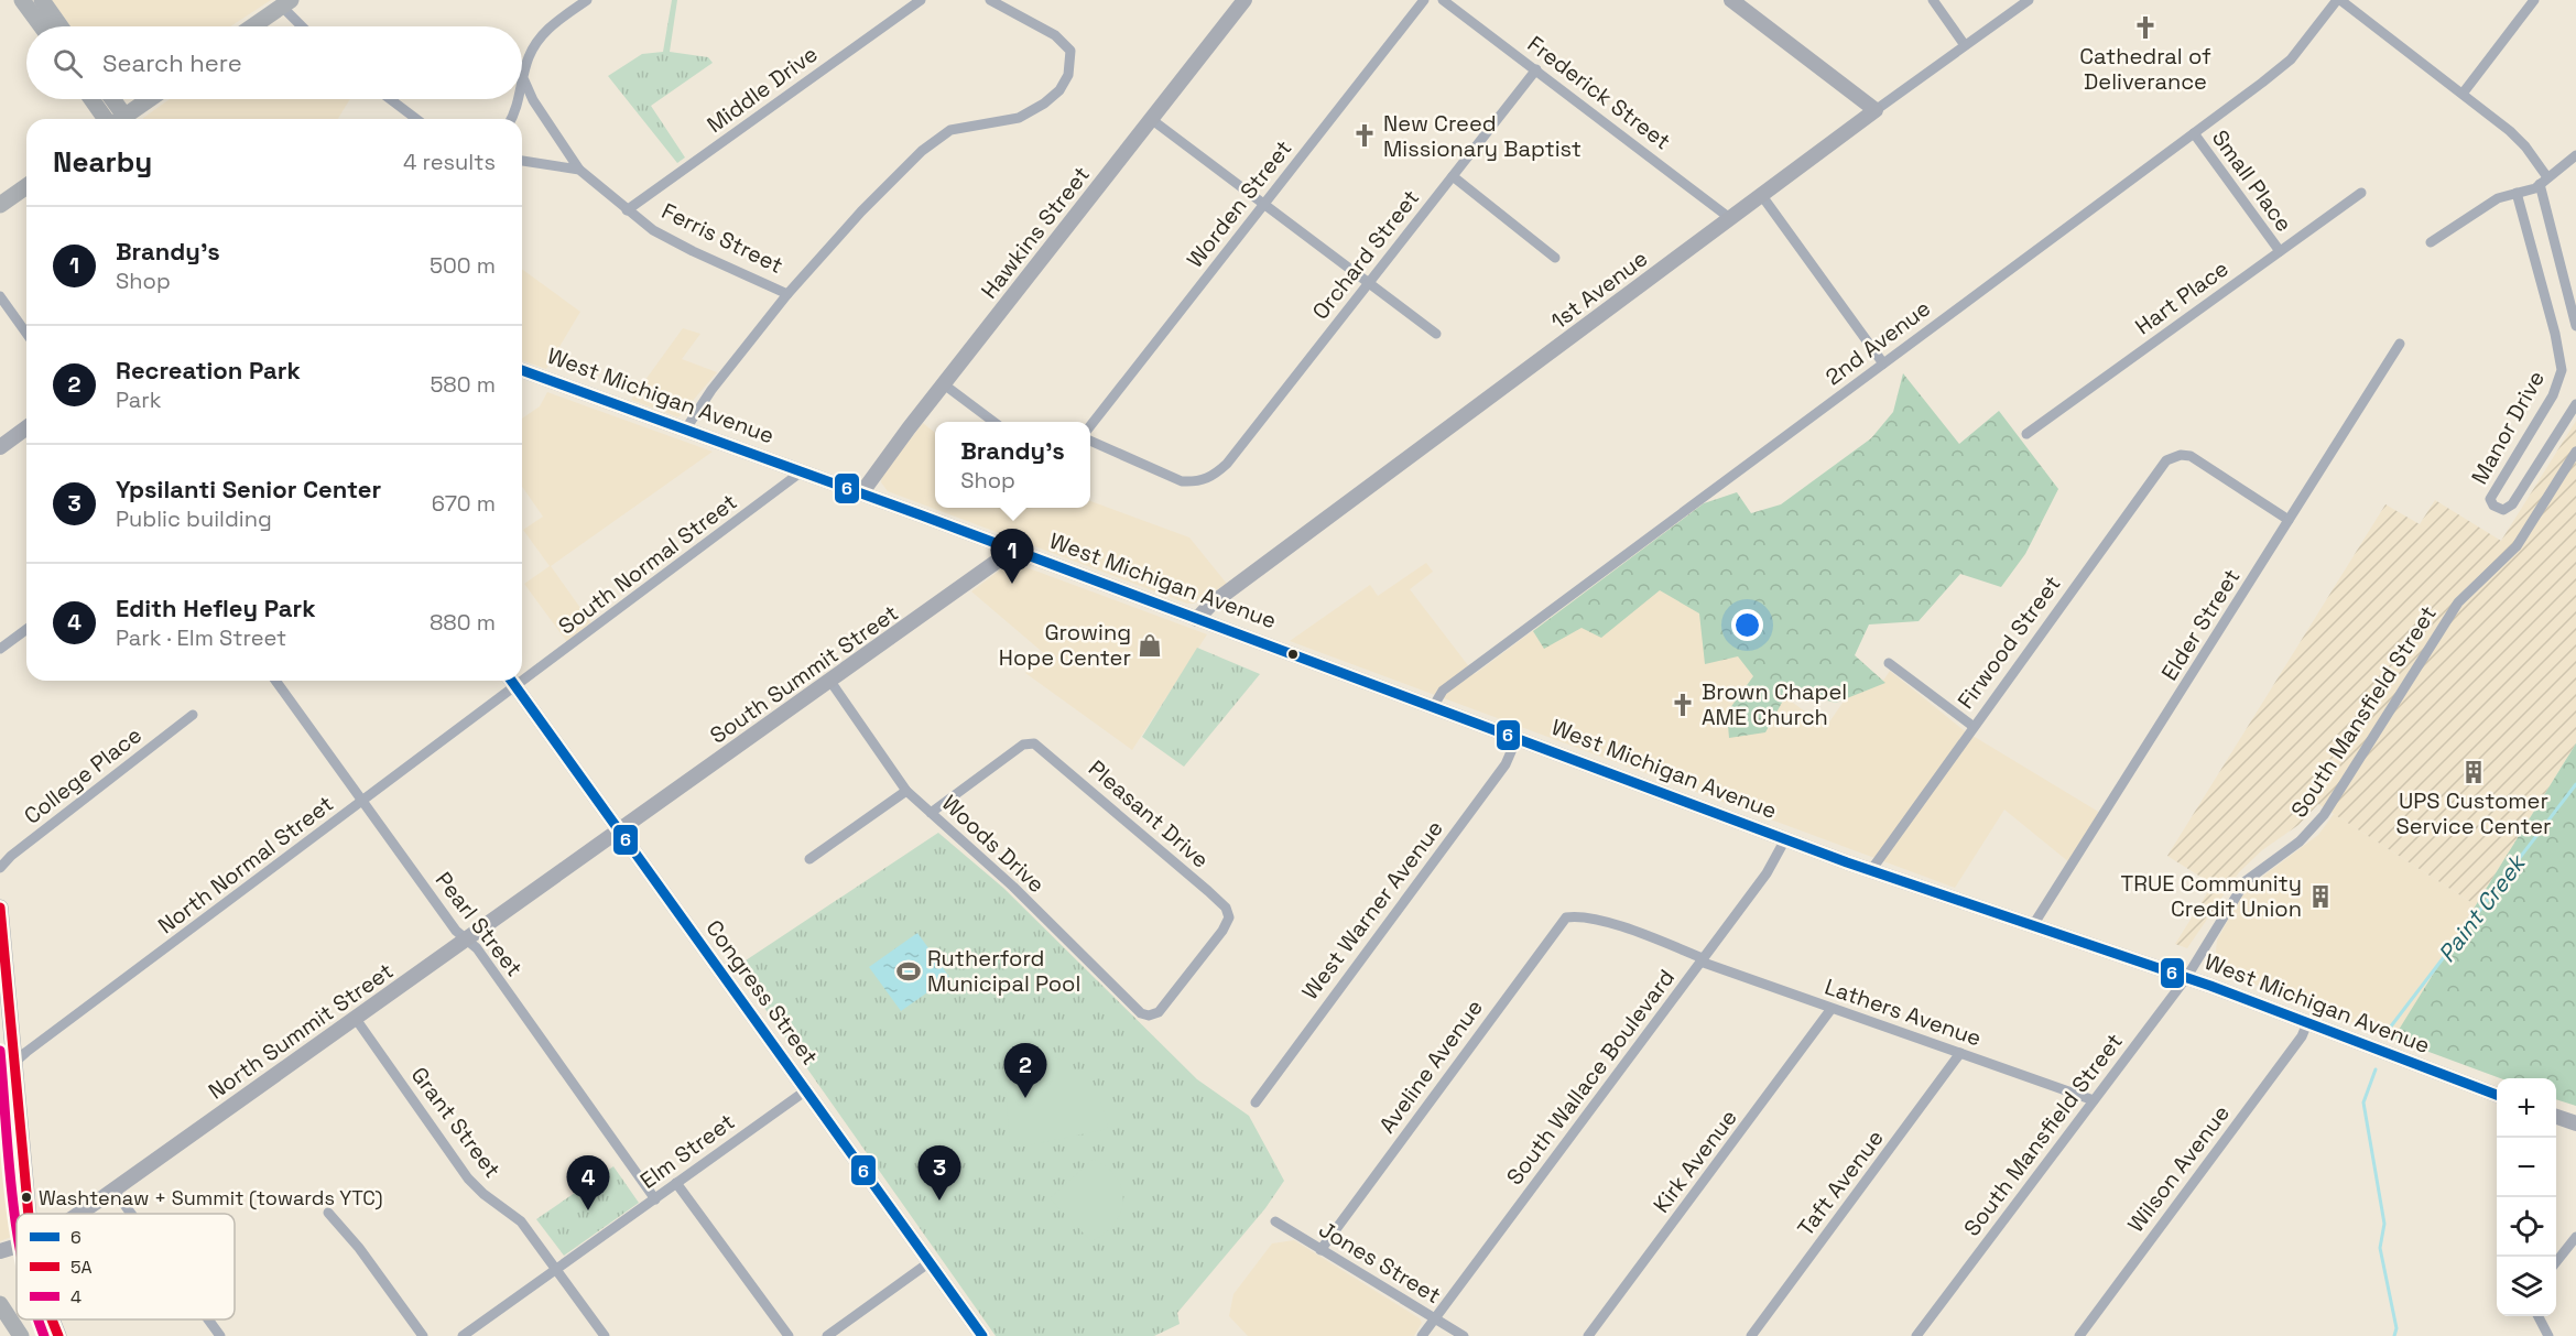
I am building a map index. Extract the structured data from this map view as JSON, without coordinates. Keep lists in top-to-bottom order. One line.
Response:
{"streets":{"street":["Middle Drive","Frederick Street","Small Place","Worden Street","Hawkins Street","Ferris Street","Orchard Street","1st Avenue","Hart Place","2nd Avenue","West Michigan Avenue","Manor Drive","South Normal Street","Elder Street","Firwood Street","South Summit Street","South Mansfield Street","College Place","Pleasant Drive","Woods Drive","North Normal Street","West Warner Avenue","Pearl Street","Congress Street","Lathers Avenue","North Summit Street","Aveline Avenue","South Wallace Boulevard","Grant Street","Elm Street","Kirk Avenue","Wilson Avenue","Taft Avenue","Jones Street"]},"crossings":[["Middle Drive","Ferris Street"],["Frederick Street","Orchard Street"],["Frederick Street","1st Avenue"],["Small Place","Hart Place"],["Small Place","2nd Avenue"],["Hawkins Street","West Michigan Avenue"],["1st Avenue","West Michigan Avenue"],["2nd Avenue","West Michigan Avenue"],["West Michigan Avenue","South Normal Street"],["West Michigan Avenue","Elder Street"],["West Michigan Avenue","Firwood Street"],["West Michigan Avenue","South Summit Street"],["West Michigan Avenue","South Mansfield Street"],["West Michigan Avenue","West Warner Avenue"],["West Michigan Avenue","South Wallace Boulevard"],["West Michigan Avenue","Wilson Avenue"],["South Normal Street","North Normal Street"],["South Normal Street","Congress Street"],["Elder Street","Firwood Street"],["South Summit Street","Woods Drive"],["South Summit Street","Congress Street"],["South Summit Street","North Summit Street"],["South Mansfield Street","Lathers Avenue"],["Pleasant Drive","Woods Drive"],["North Normal Street","Pearl Street"],["North Normal Street","Congress Street"],["Pearl Street","North Summit Street"],["Pearl Street","Elm Street"],["Congress Street","North Summit Street"],["Congress Street","Elm Street"],["Lathers Avenue","Aveline Avenue"],["Lathers Avenue","South Wallace Boulevard"],["Lathers Avenue","Kirk Avenue"],["Lathers Avenue","Taft Avenue"],["North Summit Street","Grant Street"],["Aveline Avenue","Jones Street"],["South Wallace Boulevard","Jones Street"],["Grant Street","Elm Street"]],"water":["Paint Creek"],"places":{"church":["Cathedral of Deliverance","New Creed Missionary Baptist","Brown Chapel AME Church"],"shop":["Growing Hope Center"],"building":["UPS Customer Service Center","TRUE Community Credit Union"],"sports":["Rutherford Municipal Pool"],"other":["Washtenaw + Summit (towards YTC)"]},"lines":["transit line 6","transit line 5A","transit line 4"],"legend":["6","5A","4"],"page":{"search":"Search here","heading":["Nearby","4 results"],"list":[{"mark":"1","name":"Brandy's","note":"Shop","value":"500 m"},{"mark":"2","name":"Recreation Park","note":"Park","value":"580 m"},{"mark":"3","name":"Ypsilanti Senior Center","note":"Public building","value":"670 m"},{"mark":"4","name":"Edith Hefley Park","note":"Park · Elm Street","value":"880 m"}],"popup":["Brandy's","Shop"],"pins":["1","2","3","4"],"map_buttons":["+","−"]}}
